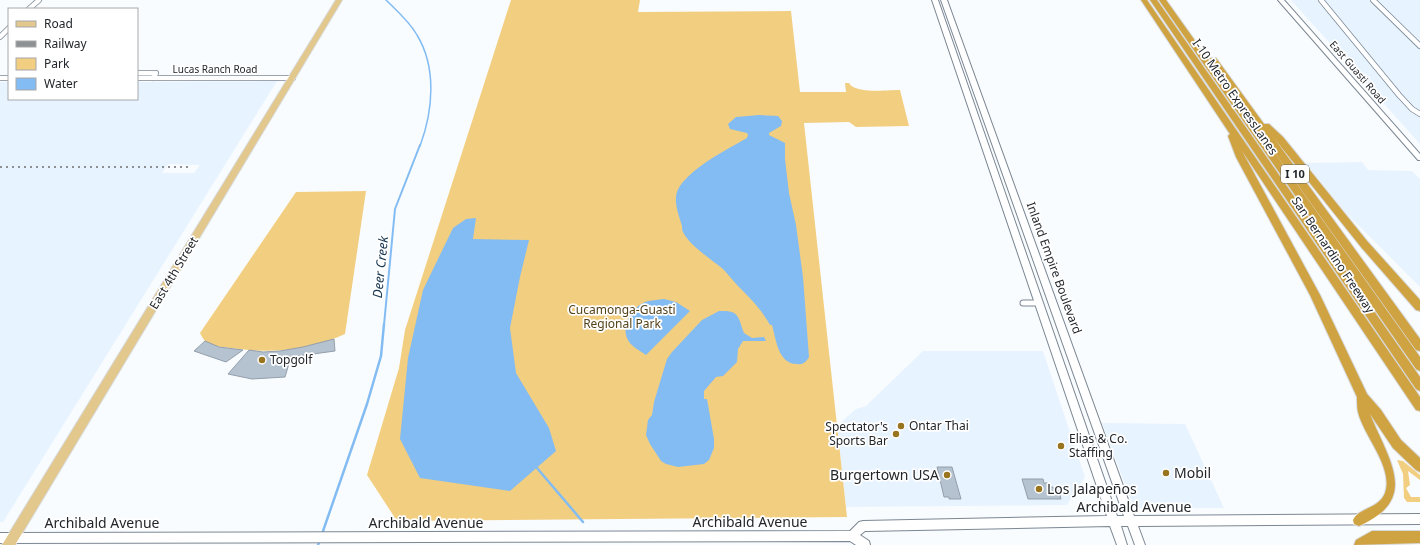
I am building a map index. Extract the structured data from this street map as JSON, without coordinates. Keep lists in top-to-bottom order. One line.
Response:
{"streets":{"highway":["I-10 Metro ExpressLanes","I 10","San Bernardino Freeway"],"main road":["East Guasti Road","Inland Empire Boulevard","East 4th Street","Archibald Avenue"],"street":["Lucas Ranch Road"]},"crossings":[["Lucas Ranch Road","East 4th Street"],["Inland Empire Boulevard","Archibald Avenue"],["East 4th Street","Archibald Avenue"]],"water":["Deer Creek"],"parks":["Cucamonga-Guasti Regional Park"],"places":["Topgolf","Ontar Thai","Spectator's Sports Bar","Elias & Co. Staffing","Mobil","Burgertown USA","Los Jalapeños"],"legend":["Road","Railway","Park","Water"]}
